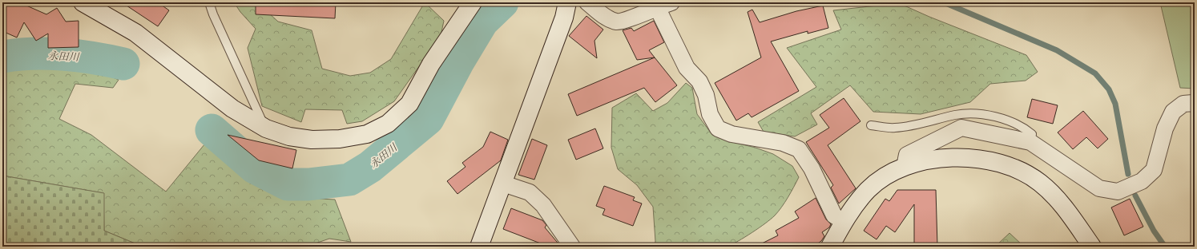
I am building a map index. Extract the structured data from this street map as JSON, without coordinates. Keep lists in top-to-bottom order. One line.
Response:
{"water":["永田川"]}
